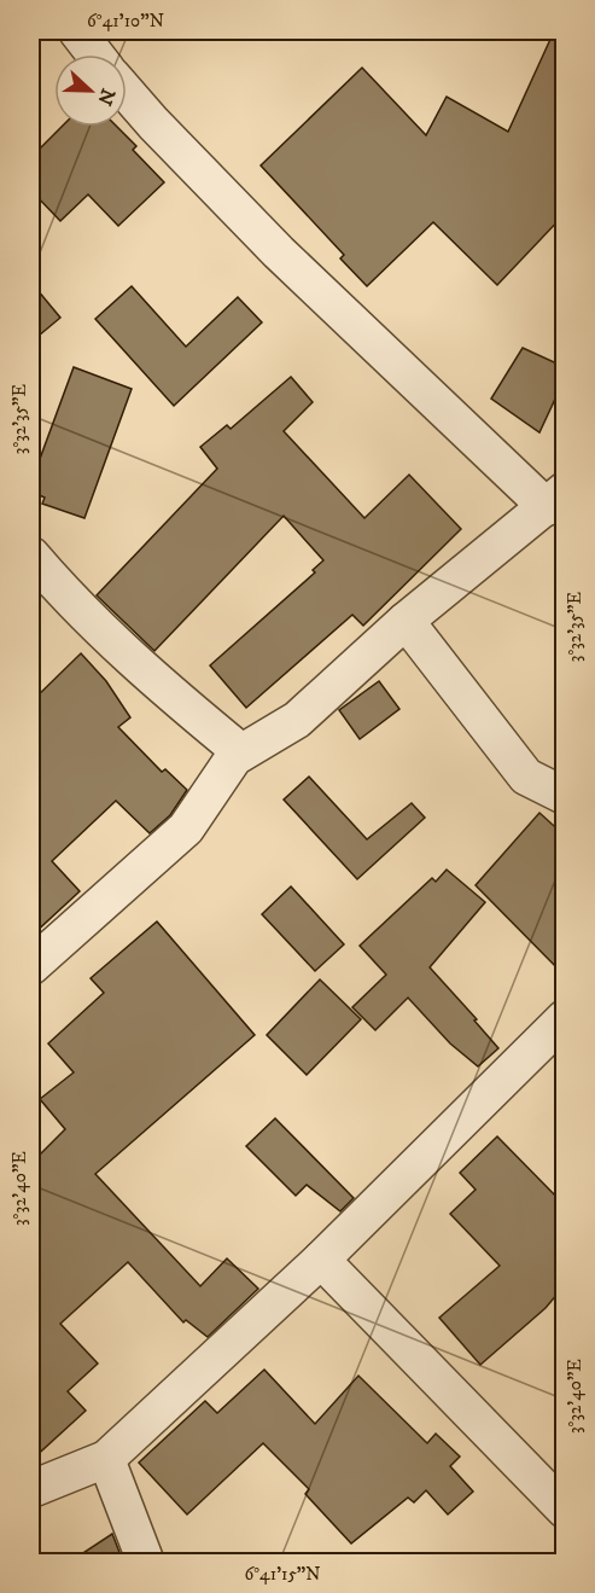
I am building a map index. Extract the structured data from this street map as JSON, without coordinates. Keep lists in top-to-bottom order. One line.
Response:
{"north":"right","coordinates":["6°41'10\"N","3°32'35\"E","3°32'40\"E","6°41'15\"N"]}
